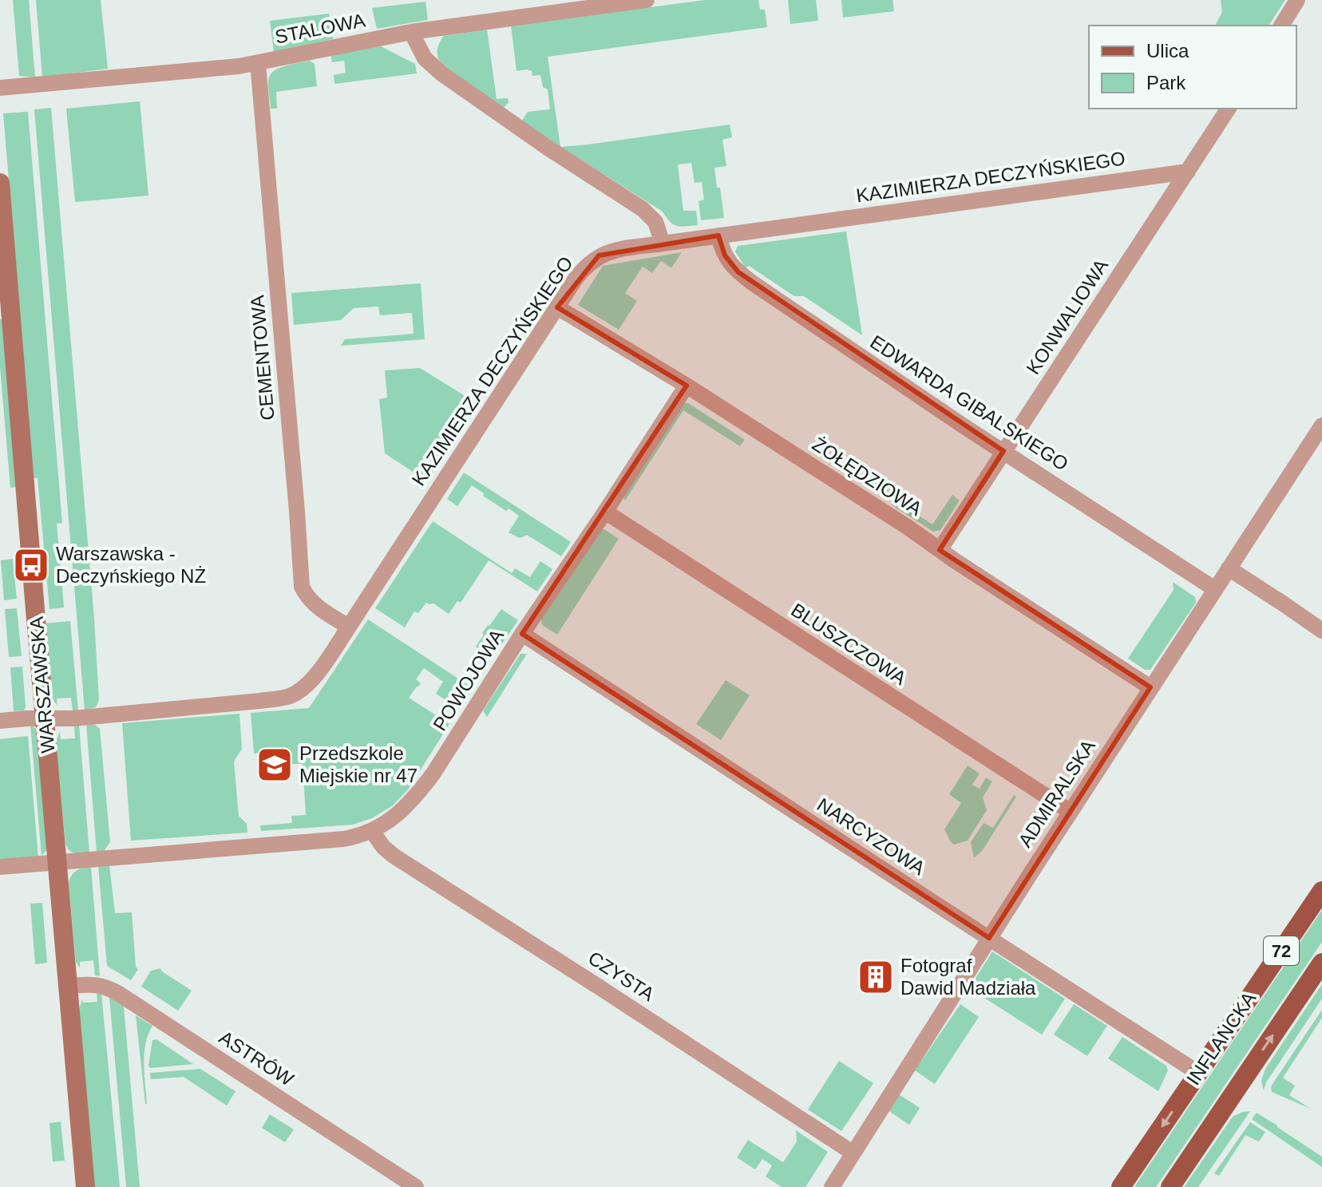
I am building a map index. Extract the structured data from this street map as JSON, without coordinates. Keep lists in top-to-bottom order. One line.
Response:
{"streets":{"main road":["72","INFLANCKA"],"street":["STALOWA","KAZIMIERZA DECZYŃSKIEGO","KONWALIOWA","CEMENTOWA","EDWARDA GIBALSKIEGO","ŻOŁĘDZIOWA","BLUSZCZOWA","POWOJOWA","WARSZAWSKA","ADMIRALSKA","NARCYZOWA","CZYSTA","ASTRÓW"]},"crossings":[["STALOWA","CEMENTOWA"],["KAZIMIERZA DECZYŃSKIEGO","KONWALIOWA"],["KAZIMIERZA DECZYŃSKIEGO","CEMENTOWA"],["KAZIMIERZA DECZYŃSKIEGO","EDWARDA GIBALSKIEGO"],["KAZIMIERZA DECZYŃSKIEGO","ŻOŁĘDZIOWA"],["KAZIMIERZA DECZYŃSKIEGO","WARSZAWSKA"],["KONWALIOWA","EDWARDA GIBALSKIEGO"],["KONWALIOWA","ŻOŁĘDZIOWA"],["EDWARDA GIBALSKIEGO","ADMIRALSKA"],["ŻOŁĘDZIOWA","POWOJOWA"],["ŻOŁĘDZIOWA","ADMIRALSKA"],["BLUSZCZOWA","POWOJOWA"],["BLUSZCZOWA","ADMIRALSKA"],["POWOJOWA","WARSZAWSKA"],["POWOJOWA","NARCYZOWA"],["POWOJOWA","CZYSTA"],["WARSZAWSKA","ASTRÓW"],["ADMIRALSKA","NARCYZOWA"],["ADMIRALSKA","CZYSTA"],["NARCYZOWA","INFLANCKA"]],"places":{"bus stop":["Warszawska - Deczyńskiego NŻ"],"school or university":["Przedszkole Miejskie nr 47"],"building":["Fotograf Dawid Madziała"]},"legend":["Ulica","Park"]}
